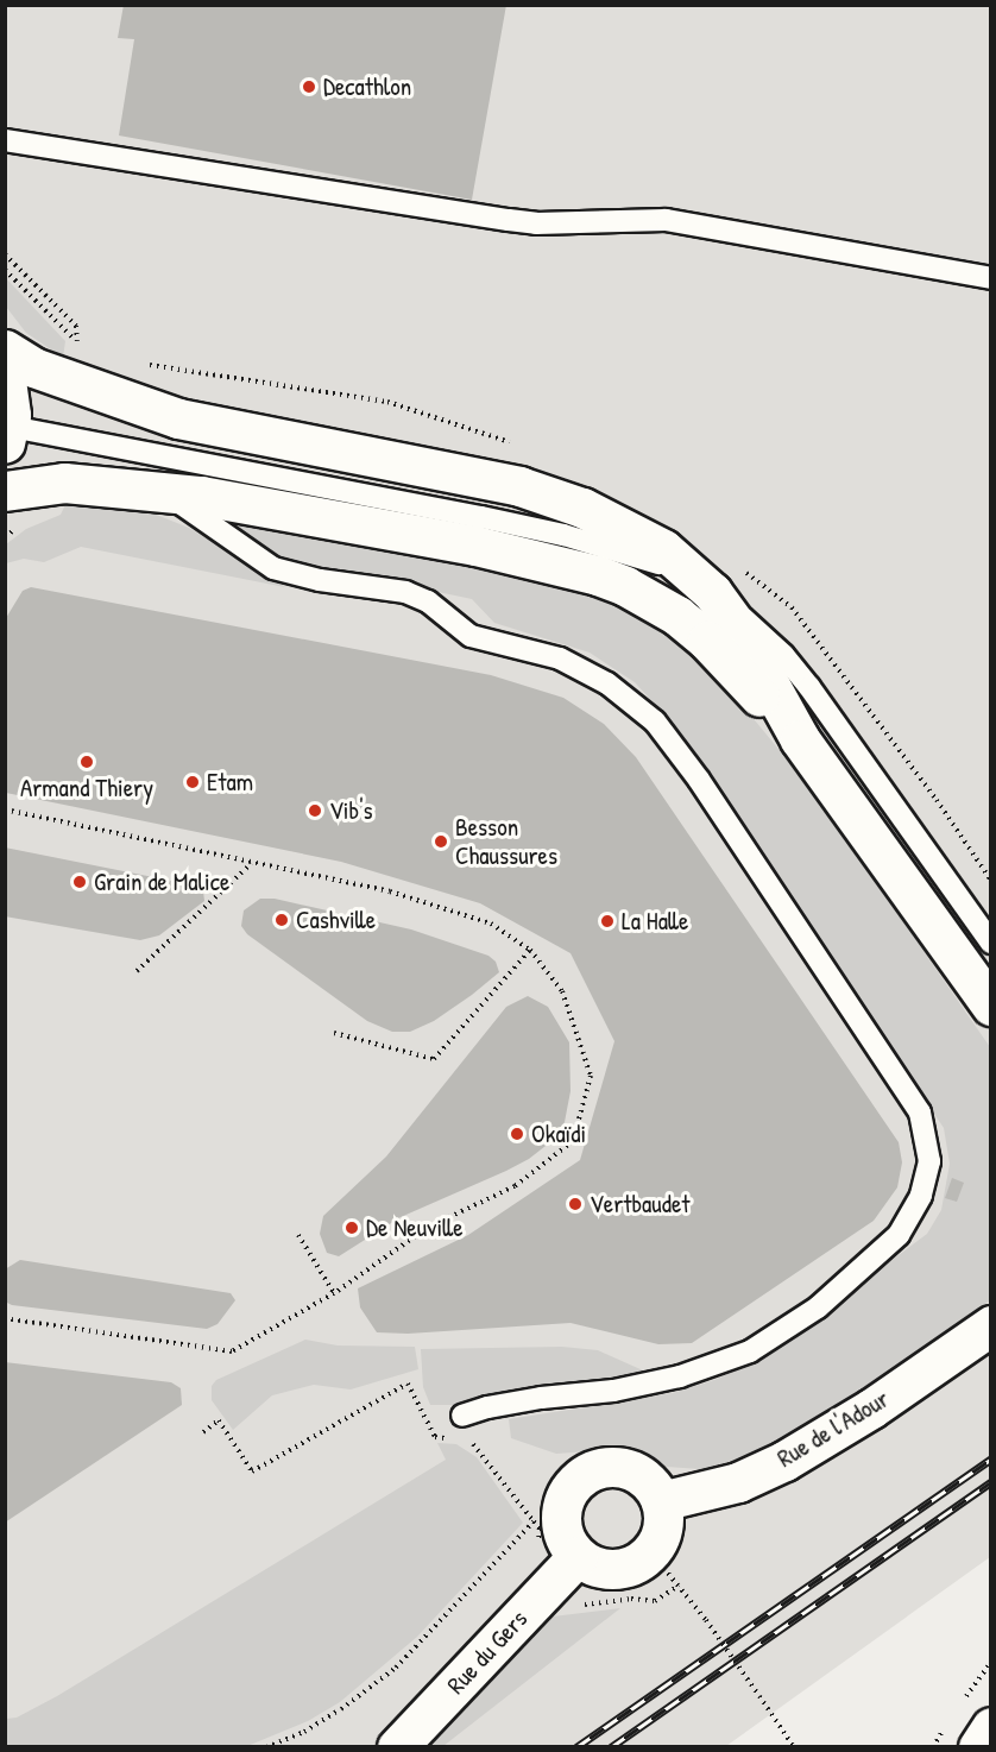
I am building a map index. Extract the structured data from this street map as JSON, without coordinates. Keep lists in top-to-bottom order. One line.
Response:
{"streets":{"street":["Rue de l'Adour","Rue du Gers"]},"crossings":[["Rue de l'Adour","Rue du Gers"]],"places":["Decathlon","Armand Thiery","Etam","Vib's","Besson Chaussures","Grain de Malice","Cashville","La Halle","Okaïdi","Vertbaudet","De Neuville"]}
